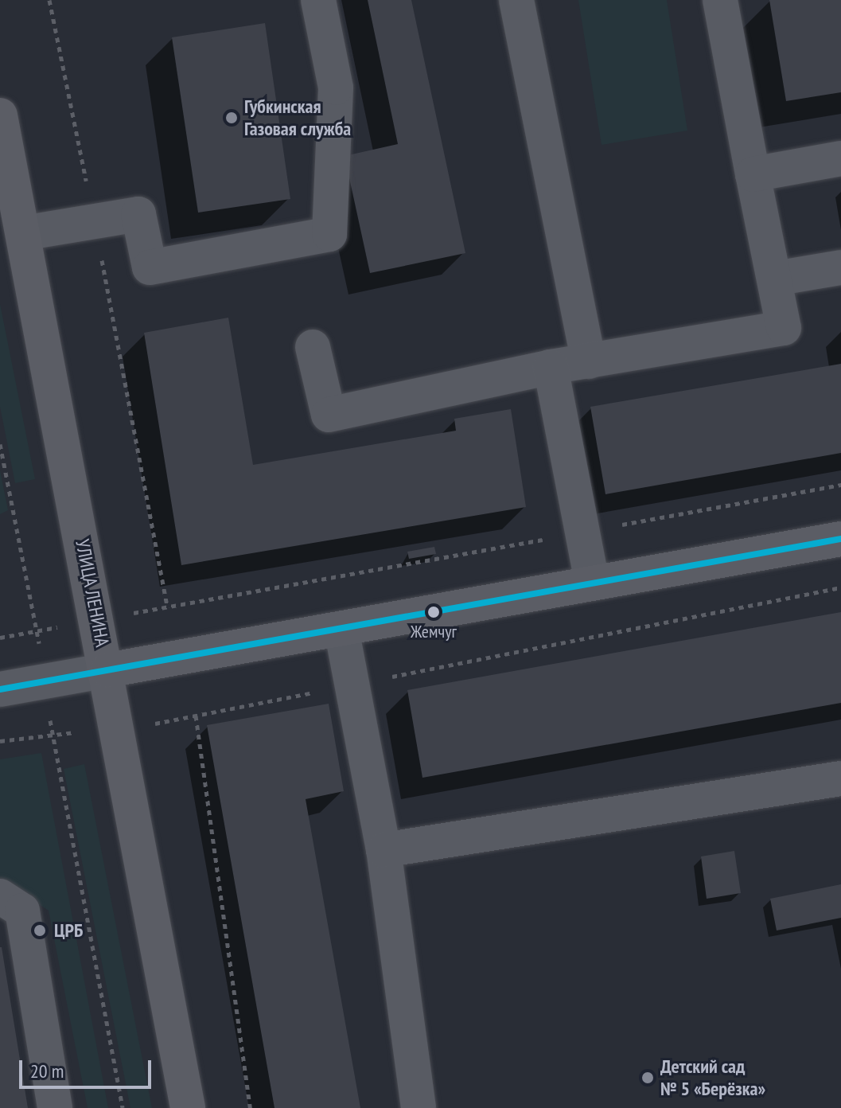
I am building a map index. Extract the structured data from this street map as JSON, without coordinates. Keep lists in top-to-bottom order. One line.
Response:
{"streets":{"main road":["УЛИЦА ЛЕНИНА"]},"places":["Губкинская Газовая служба","Жемчуг","ЦРБ","Детский сад № 5 «Берёзка»"],"lines":["transit line 20"],"scale_bar":"20 m"}
